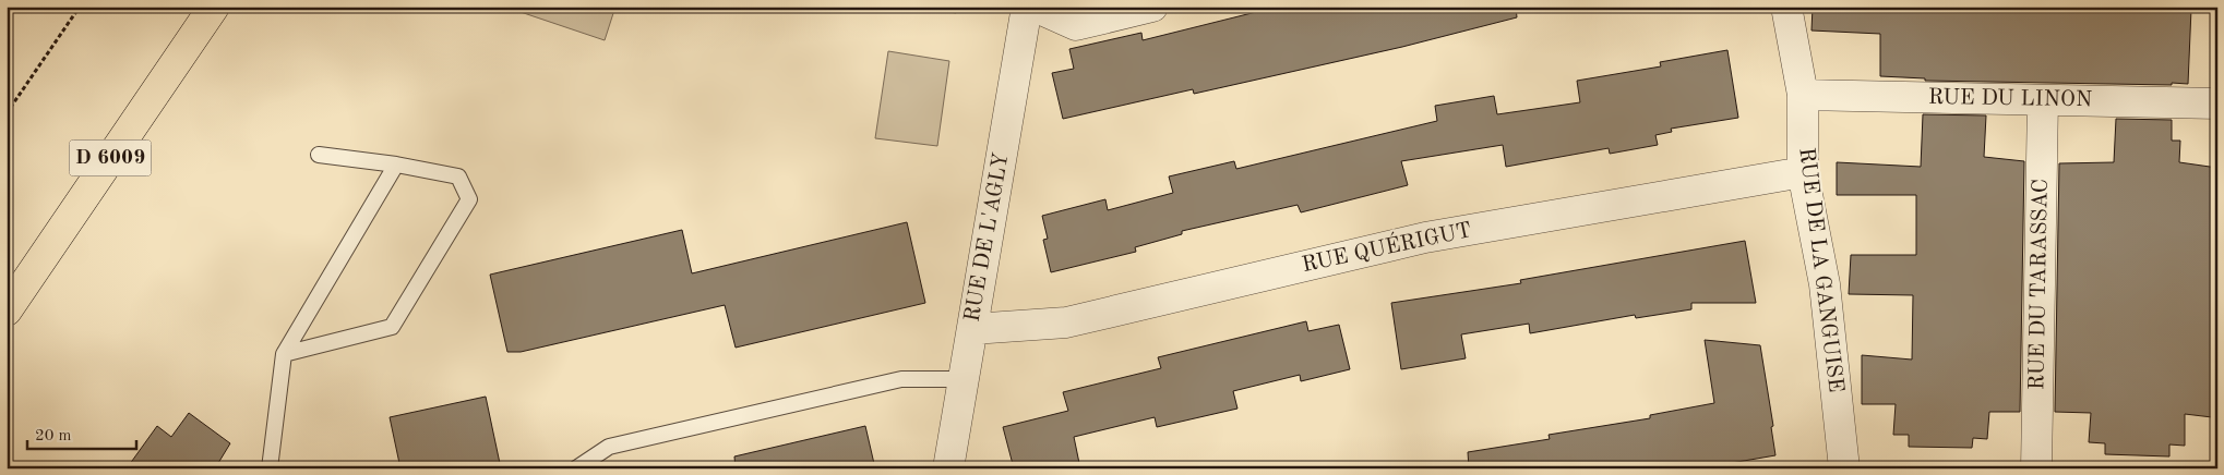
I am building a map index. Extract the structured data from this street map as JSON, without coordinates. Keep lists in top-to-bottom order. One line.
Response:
{"streets":{"main road":["D 6009"],"street":["RUE DU LINON","RUE DE L'AGLY","RUE QUÉRIGUT","RUE DE LA GANGUISE","RUE DU TARASSAC"]},"crossings":[["RUE DU LINON","RUE DE LA GANGUISE"],["RUE DU LINON","RUE DU TARASSAC"],["RUE DE L'AGLY","RUE QUÉRIGUT"],["RUE QUÉRIGUT","RUE DE LA GANGUISE"]],"scale_bar":"20 m"}
